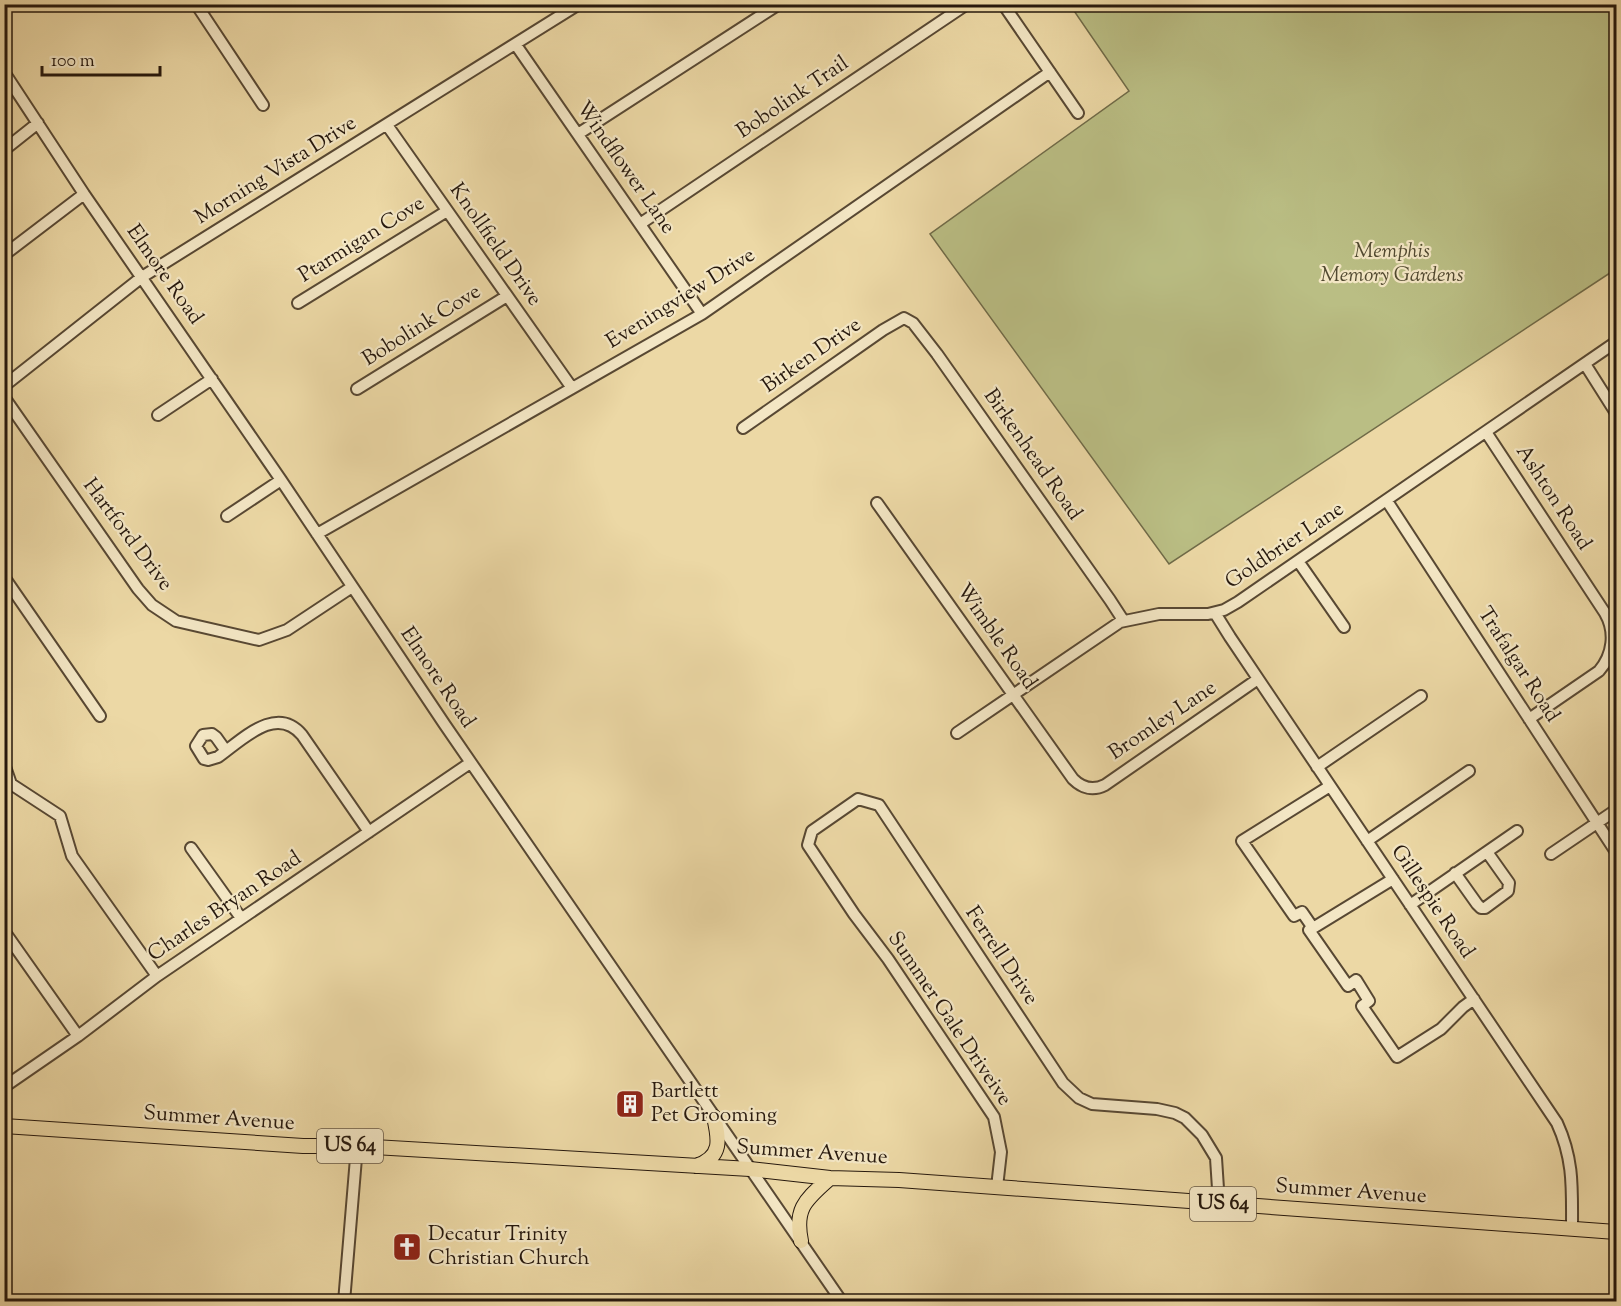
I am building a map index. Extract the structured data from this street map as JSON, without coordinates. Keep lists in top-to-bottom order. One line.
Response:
{"streets":{"main road":["Summer Avenue","US 64"],"street":["Bobolink Trail","Windflower Lane","Morning Vista Drive","Ptarmigan Cove","Knollfield Drive","Elmore Road","Eveningview Drive","Bobolink Cove","Birken Drive","Birkenhead Road","Ashton Road","Hartford Drive","Goldbrier Lane","Wimble Road","Trafalgar Road","Bromley Lane","Gillespie Road","Charles Bryan Road","Ferrell Drive","Summer Gale Driveive"]},"crossings":[["Bobolink Trail","Windflower Lane"],["Windflower Lane","Morning Vista Drive"],["Windflower Lane","Eveningview Drive"],["Morning Vista Drive","Knollfield Drive"],["Morning Vista Drive","Elmore Road"],["Ptarmigan Cove","Knollfield Drive"],["Knollfield Drive","Eveningview Drive"],["Knollfield Drive","Bobolink Cove"],["Elmore Road","Eveningview Drive"],["Elmore Road","Hartford Drive"],["Elmore Road","Charles Bryan Road"],["Elmore Road","Summer Avenue"],["Birken Drive","Birkenhead Road"],["Birkenhead Road","Goldbrier Lane"],["Ashton Road","Goldbrier Lane"],["Ashton Road","Trafalgar Road"],["Goldbrier Lane","Wimble Road"],["Goldbrier Lane","Trafalgar Road"],["Goldbrier Lane","Gillespie Road"],["Wimble Road","Bromley Lane"],["Bromley Lane","Gillespie Road"],["Gillespie Road","Summer Avenue"],["Ferrell Drive","Summer Gale Driveive"],["Ferrell Drive","Summer Avenue"],["Summer Gale Driveive","Summer Avenue"]],"parks":["Memphis Memory Gardens"],"places":{"building":["Bartlett Pet Grooming"],"church":["Decatur Trinity Christian Church"]},"scale_bar":"100 m"}
